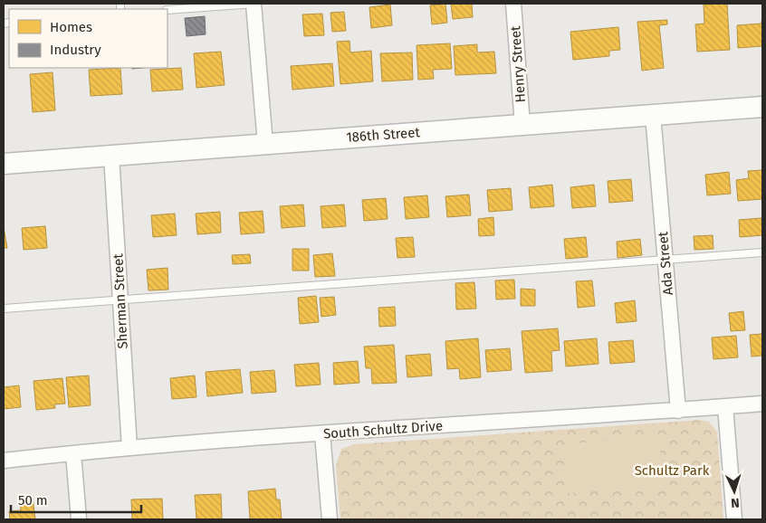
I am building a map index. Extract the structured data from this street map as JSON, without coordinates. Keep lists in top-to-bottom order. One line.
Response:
{"streets":{"street":["Henry Street","186th Street","Ada Street","Sherman Street","South Schultz Drive"]},"crossings":[["Henry Street","186th Street"],["186th Street","Ada Street"],["186th Street","Sherman Street"],["Ada Street","South Schultz Drive"],["Sherman Street","South Schultz Drive"]],"parks":["Schultz Park"],"legend":["Homes","Industry"],"scale_bar":"50 m","north":"bottom"}
